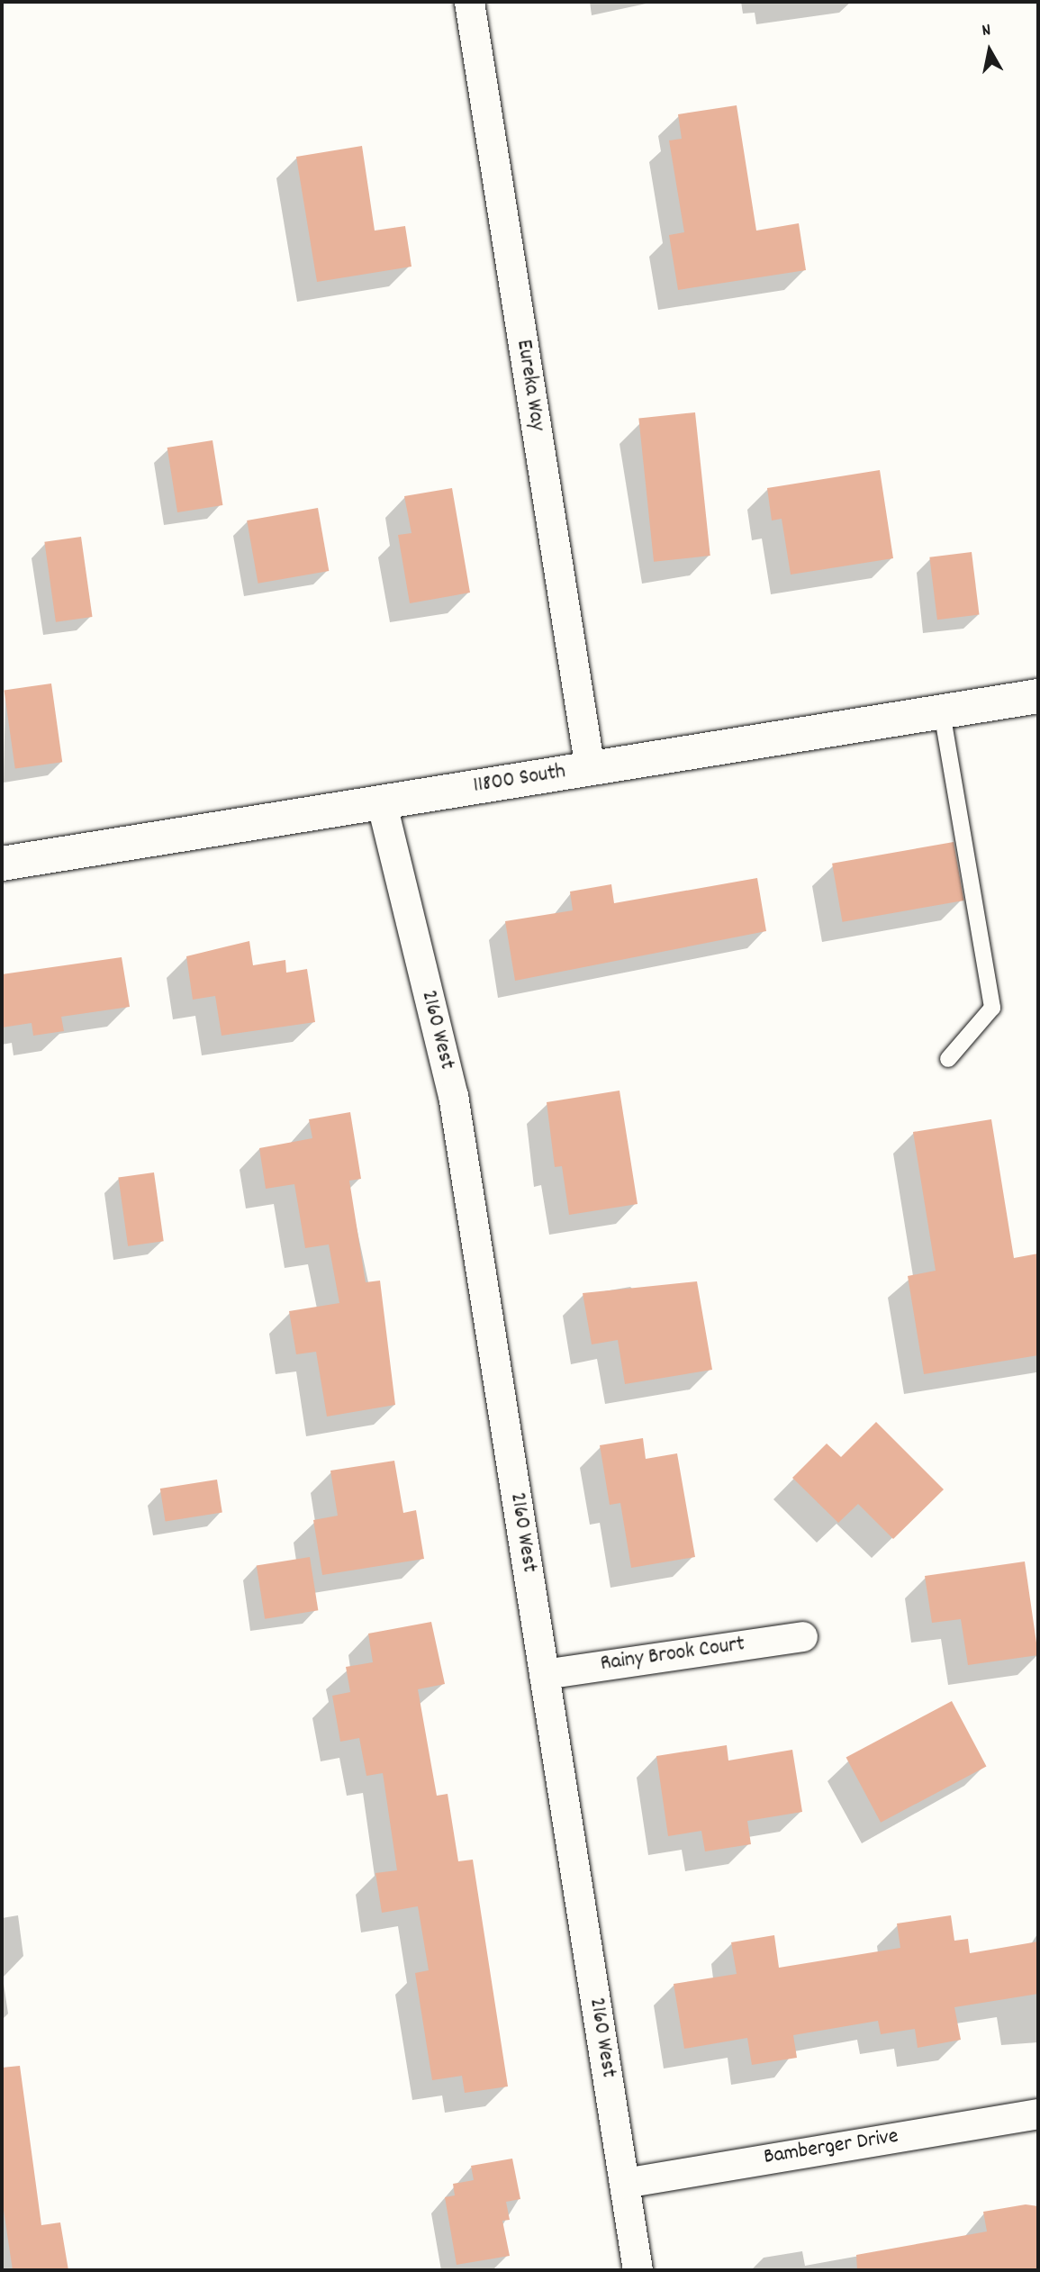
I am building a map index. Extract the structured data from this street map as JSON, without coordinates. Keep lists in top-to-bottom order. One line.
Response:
{"streets":{"main road":["11800 South"],"street":["Eureka Way","2160 West","Rainy Brook Court","Bamberger Drive"]},"crossings":[["Eureka Way","11800 South"],["11800 South","2160 West"],["2160 West","Rainy Brook Court"],["2160 West","Bamberger Drive"]],"north":"top"}
